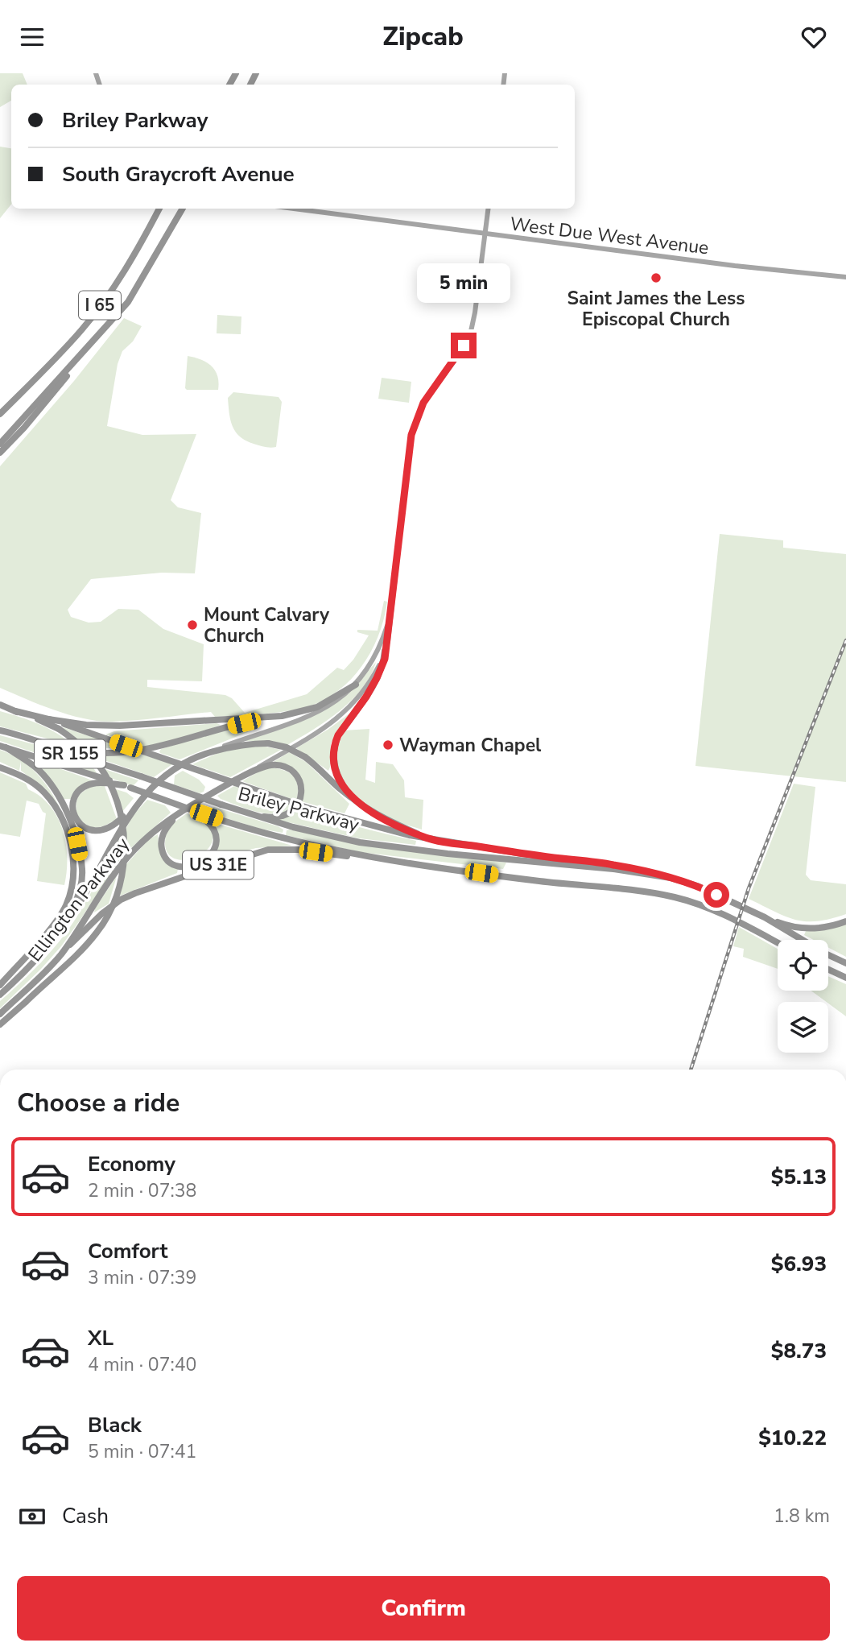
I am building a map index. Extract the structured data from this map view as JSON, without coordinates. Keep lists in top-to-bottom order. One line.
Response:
{"streets":{"highway":["I 65","SR 155","Briley Parkway","US 31E","Ellington Parkway"],"main road":["West Due West Avenue"]},"crossings":[["SR 155","Briley Parkway"],["SR 155","Ellington Parkway"],["Briley Parkway","US 31E"],["Briley Parkway","Ellington Parkway"],["US 31E","Ellington Parkway"]],"places":["Saint James the Less Episcopal Church","Mount Calvary Church","Wayman Chapel"],"page":{"header":"Zipcab","banner":["Briley Parkway","South Graycroft Avenue"],"bubble":"5 min","heading":"Choose a ride","list":[{"name":"Economy","note":"2 min · 07:38","value":"$5.13"},{"name":"Comfort","note":"3 min · 07:39","value":"$6.93"},{"name":"XL","note":"4 min · 07:40","value":"$8.73"},{"name":"Black","note":"5 min · 07:41","value":"$10.22"}],"pay":["Cash","1.8 km"],"buttons":"Confirm"}}
